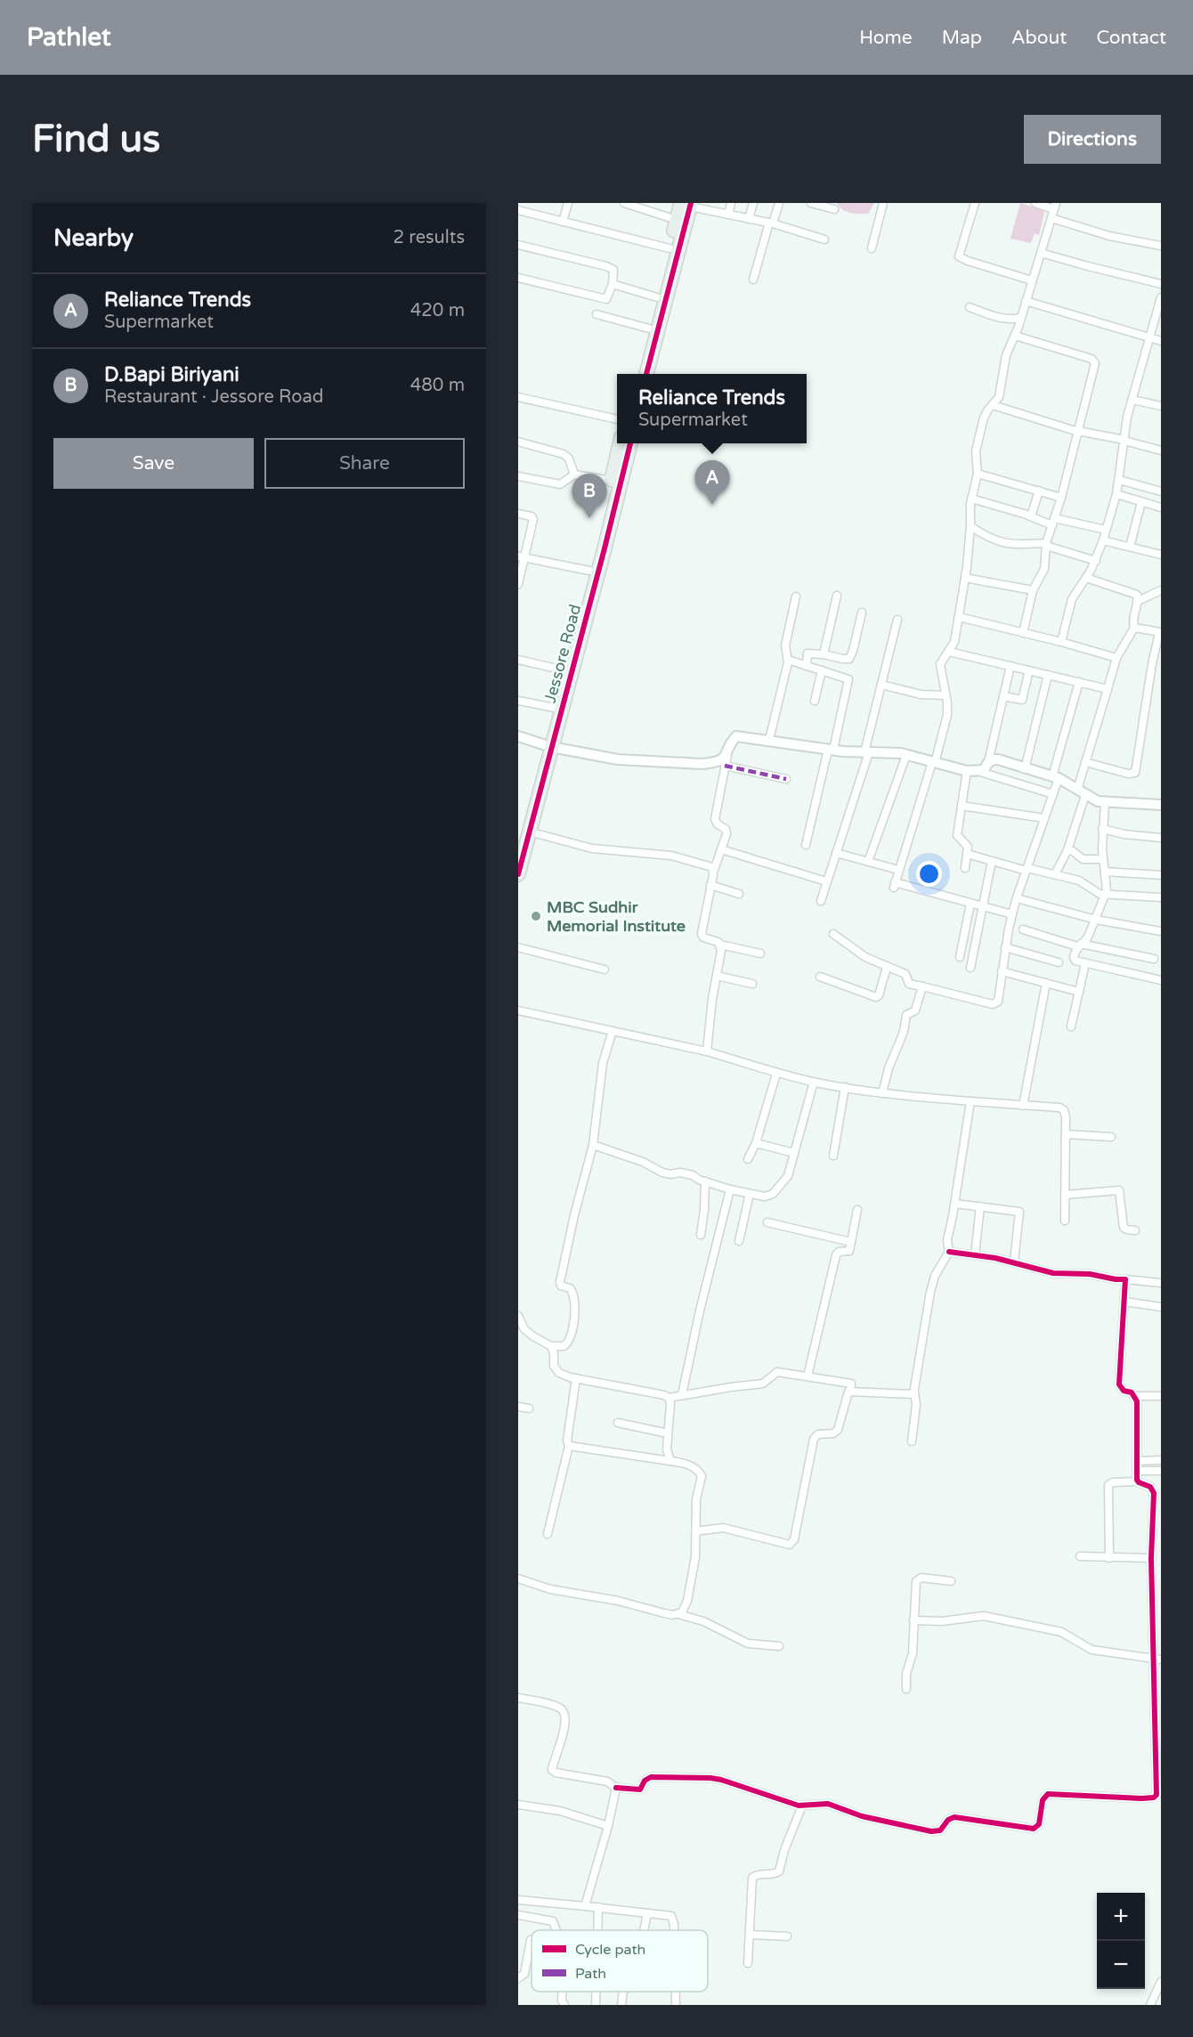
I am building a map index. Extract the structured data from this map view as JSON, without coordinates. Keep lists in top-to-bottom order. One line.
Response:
{"streets":{"highway":["Jessore Road"]},"places":["MBC Sudhir Memorial Institute"],"legend":["Cycle path","Path"],"page":{"header":"Pathlet","nav":["Home","Map","About","Contact"],"buttons":["Directions",["Save","Share"]],"title":"Find us","heading":["Nearby","2 results"],"list":[{"mark":"A","name":"Reliance Trends","note":"Supermarket","value":"420 m"},{"mark":"B","name":"D.Bapi Biriyani","note":"Restaurant · Jessore Road","value":"480 m"}],"popup":["Reliance Trends","Supermarket"],"pins":["A","B"],"map_buttons":["+","−"]}}
